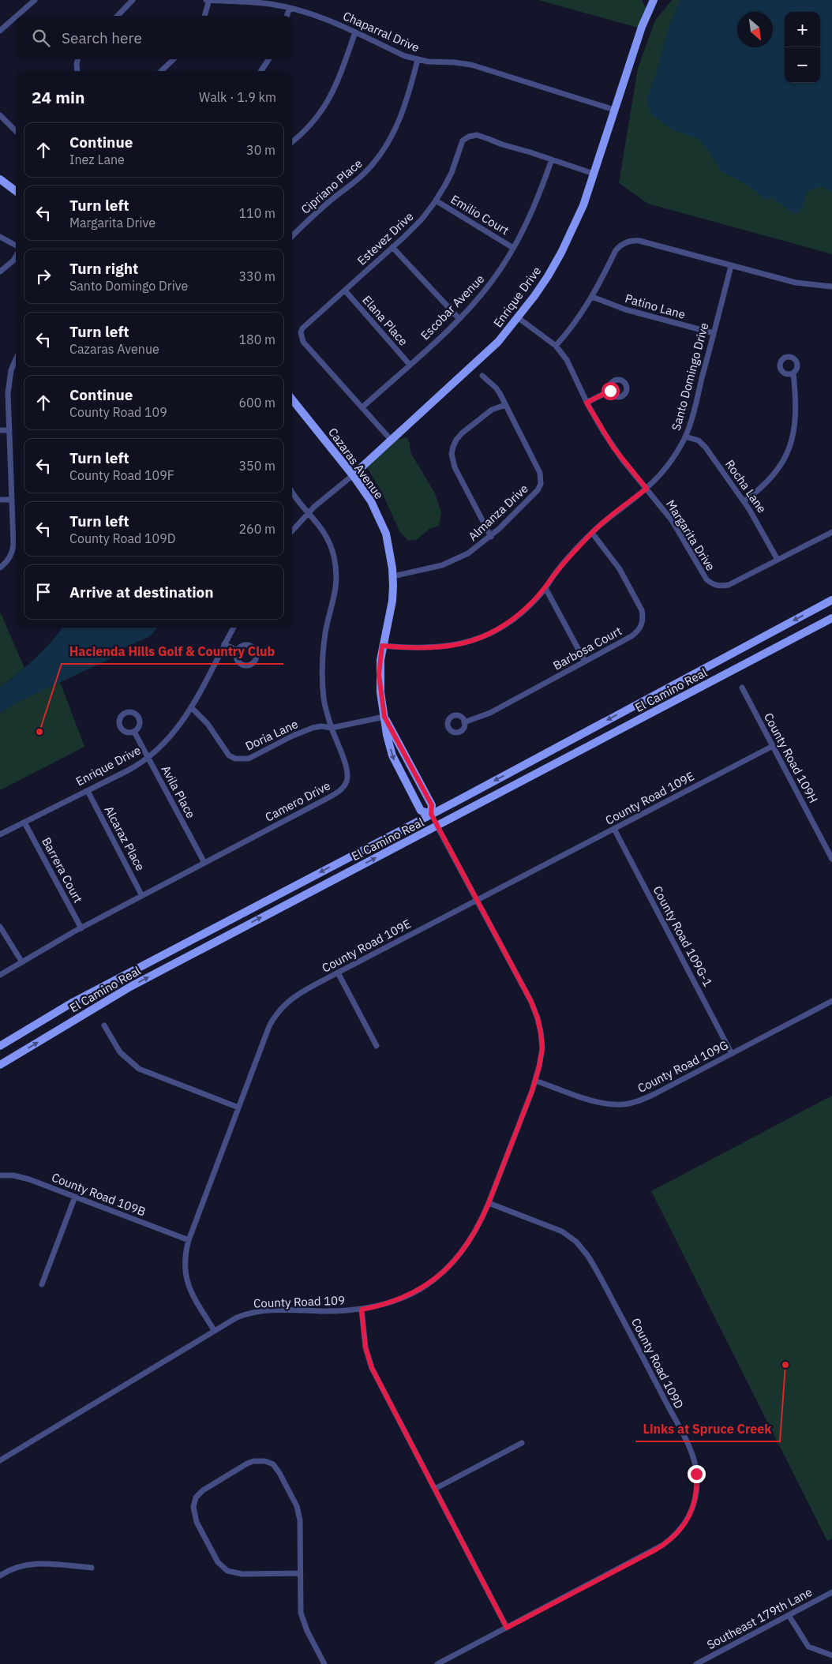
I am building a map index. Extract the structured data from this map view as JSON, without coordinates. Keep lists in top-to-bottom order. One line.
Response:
{"streets":{"main road":["Enrique Drive","Cazaras Avenue","El Camino Real"],"street":["Chaparral Drive","Cipriano Place","Emilio Court","Estevez Drive","Patino Lane","Escobar Avenue","Elana Place","Santo Domingo Drive","Rocha Lane","Almanza Drive","Margarita Drive","Barbosa Court","Doria Lane","County Road 109H","Avila Place","County Road 109E","Camero Drive","Alcaraz Place","Barrera Court","County Road 109G-1","County Road 109G","County Road 109B","County Road 109","County Road 109D","Southeast 179th Lane"]},"crossings":[["Chaparral Drive","Cipriano Place"],["Chaparral Drive","Enrique Drive"],["Emilio Court","Estevez Drive"],["Emilio Court","Escobar Avenue"],["Estevez Drive","Enrique Drive"],["Estevez Drive","Escobar Avenue"],["Estevez Drive","Elana Place"],["Enrique Drive","Cazaras Avenue"],["Enrique Drive","Margarita Drive"],["Enrique Drive","Doria Lane"],["Enrique Drive","Avila Place"],["Enrique Drive","Camero Drive"],["Enrique Drive","Alcaraz Place"],["Enrique Drive","Barrera Court"],["Patino Lane","Santo Domingo Drive"],["Escobar Avenue","Elana Place"],["Santo Domingo Drive","Cazaras Avenue"],["Santo Domingo Drive","Rocha Lane"],["Santo Domingo Drive","Margarita Drive"],["Santo Domingo Drive","Barbosa Court"],["Cazaras Avenue","Almanza Drive"],["Cazaras Avenue","El Camino Real"],["Cazaras Avenue","Doria Lane"],["Rocha Lane","Margarita Drive"],["El Camino Real","County Road 109"],["Doria Lane","Camero Drive"],["County Road 109H","County Road 109E"],["Avila Place","Camero Drive"],["County Road 109E","County Road 109G-1"],["County Road 109E","County Road 109B"],["County Road 109E","County Road 109"],["Camero Drive","Alcaraz Place"],["Camero Drive","Barrera Court"],["County Road 109G-1","County Road 109G"],["County Road 109G","County Road 109"],["County Road 109","County Road 109D"]],"places":["Hacienda Hills Golf & Country Club","Links at Spruce Creek"],"north":"bottom right","page":{"map_buttons":["+","−"],"search":"Search here","heading":["24 min","Walk · 1.9 km"],"list":[["Continue","Inez Lane","30 m"],["Turn left","Margarita Drive","110 m"],["Turn right","Santo Domingo Drive","330 m"],["Turn left","Cazaras Avenue","180 m"],["Continue","County Road 109","600 m"],["Turn left","County Road 109F","350 m"],["Turn left","County Road 109D","260 m"],"Arrive at destination"]}}
